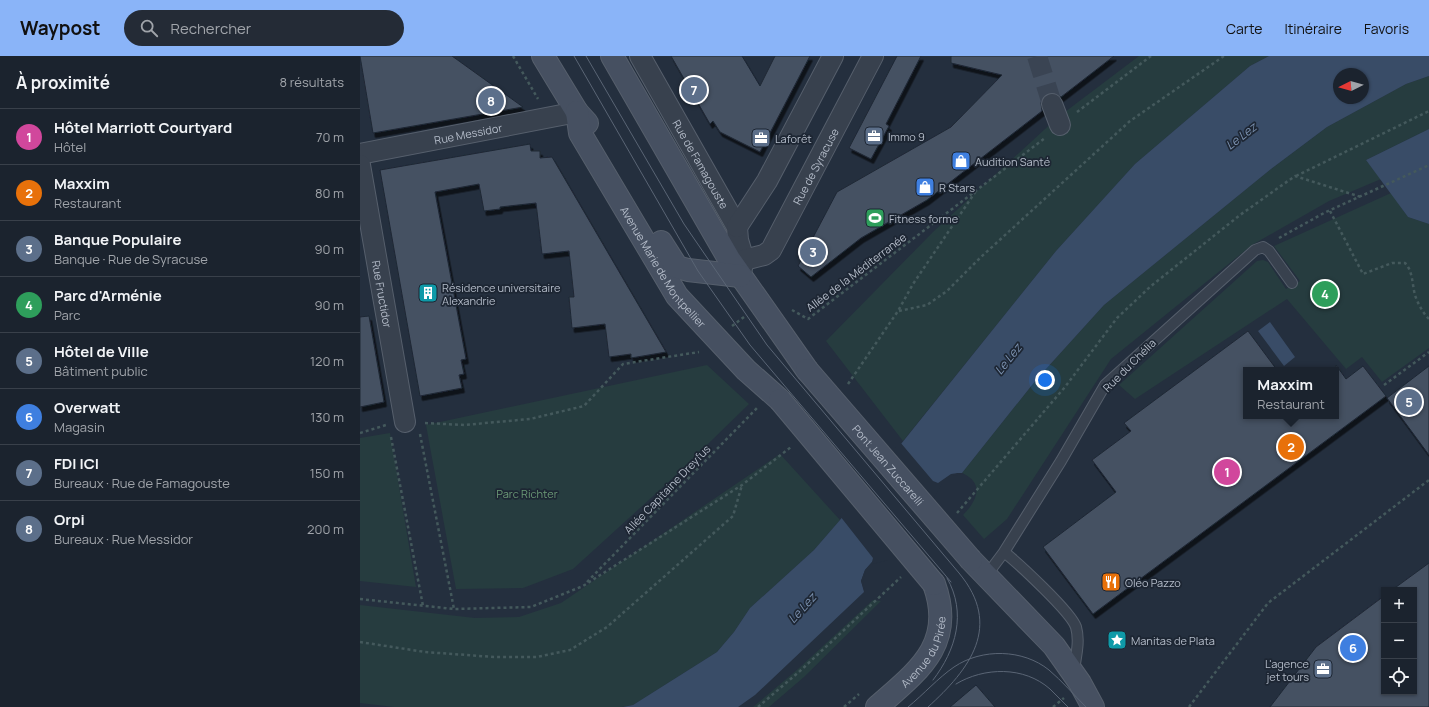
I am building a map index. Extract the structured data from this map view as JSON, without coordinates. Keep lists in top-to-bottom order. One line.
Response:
{"streets":{"main road":["Avenue Marie de Montpellier","Pont Jean Zuccarelli","Avenue du Pirée"],"street":["Rue Messidor","Rue de Famagouste","Rue de Syracuse","Rue Fructidor"],"lane":["Rue du Chélia"],"path":["Allée de la Méditerranée","Allée Capitaine Dreyfus"]},"crossings":[["Rue Messidor","Avenue Marie de Montpellier"],["Rue de Famagouste","Rue de Syracuse"],["Rue de Famagouste","Avenue Marie de Montpellier"],["Rue de Syracuse","Avenue Marie de Montpellier"],["Avenue Marie de Montpellier","Allée Capitaine Dreyfus"],["Avenue Marie de Montpellier","Avenue du Pirée"],["Rue du Chélia","Pont Jean Zuccarelli"],["Allée Capitaine Dreyfus","Avenue du Pirée"]],"water":["Le Lez"],"parks":["Parc Richter"],"places":{"office":["Immo 9","Laforêt","L'agence jet tours"],"shop":["Audition Santé","R Stars"],"sports":["Fitness forme"],"building":["Résidence universitaire Alexandrie"],"restaurant":["Oléo Pazzo"],"place":["Manitas de Plata"]},"north":"left","page":{"header":"Waypost","search":"Rechercher","nav":["Carte","Itinéraire","Favoris"],"heading":["À proximité","8 résultats"],"pins":["7","8","3","4","5","2","1","6"],"list":[{"mark":"1","name":"Hôtel Marriott Courtyard","note":"Hôtel","value":"70 m"},{"mark":"2","name":"Maxxim","note":"Restaurant","value":"80 m"},{"mark":"3","name":"Banque Populaire","note":"Banque · Rue de Syracuse","value":"90 m"},{"mark":"4","name":"Parc d'Arménie","note":"Parc","value":"90 m"},{"mark":"5","name":"Hôtel de Ville","note":"Bâtiment public","value":"120 m"},{"mark":"6","name":"Overwatt","note":"Magasin","value":"130 m"},{"mark":"7","name":"FDI ICI","note":"Bureaux · Rue de Famagouste","value":"150 m"},{"mark":"8","name":"Orpi","note":"Bureaux · Rue Messidor","value":"200 m"}],"popup":["Maxxim","Restaurant"],"map_buttons":["+","−"]}}
